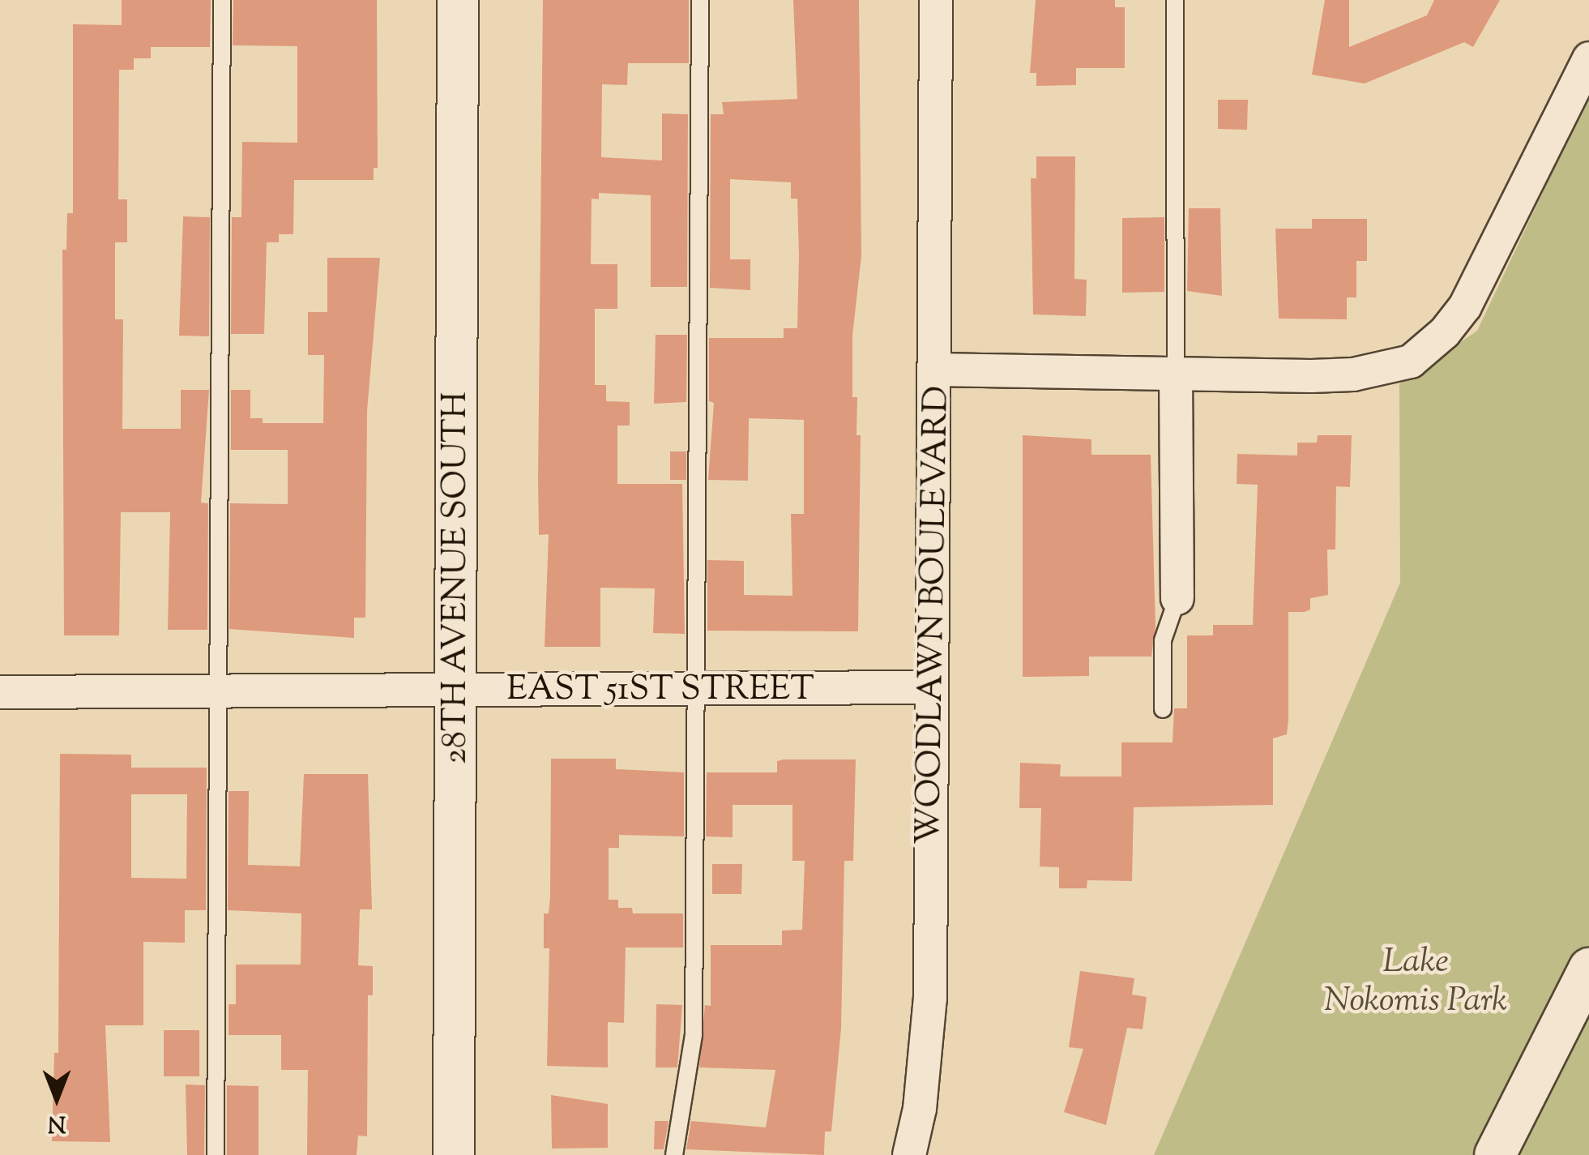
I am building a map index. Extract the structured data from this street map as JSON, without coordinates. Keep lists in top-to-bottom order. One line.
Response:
{"streets":{"street":["28TH AVENUE SOUTH","WOODLAWN BOULEVARD","EAST 51ST STREET"]},"crossings":[["28TH AVENUE SOUTH","EAST 51ST STREET"],["WOODLAWN BOULEVARD","EAST 51ST STREET"]],"parks":["Lake Nokomis Park"],"north":"bottom"}
